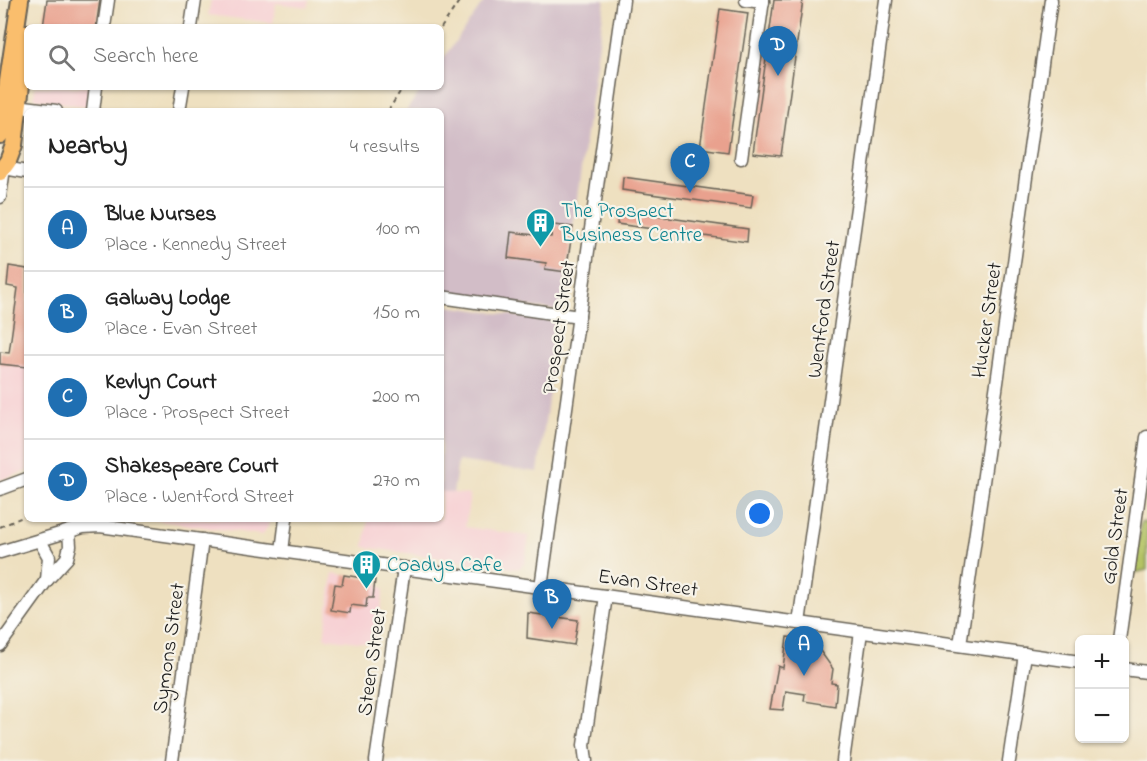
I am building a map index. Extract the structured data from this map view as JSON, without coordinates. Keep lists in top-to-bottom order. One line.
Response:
{"streets":{"street":["Wentford Street","Hucker Street","Prospect Street","Gold Street","Evan Street","Symons Street","Steen Street"]},"crossings":[["Wentford Street","Evan Street"],["Hucker Street","Evan Street"],["Prospect Street","Evan Street"],["Evan Street","Symons Street"],["Evan Street","Steen Street"]],"places":{"building":["The Prospect Business Centre","Coadys Cafe"]},"page":{"search":"Search here","pins":["D","C","B","A"],"heading":["Nearby","4 results"],"list":[{"mark":"A","name":"Blue Nurses","note":"Place · Kennedy Street","value":"100 m"},{"mark":"B","name":"Galway Lodge","note":"Place · Evan Street","value":"150 m"},{"mark":"C","name":"Kevlyn Court","note":"Place · Prospect Street","value":"200 m"},{"mark":"D","name":"Shakespeare Court","note":"Place · Wentford Street","value":"270 m"}],"map_buttons":["+","−"]}}
